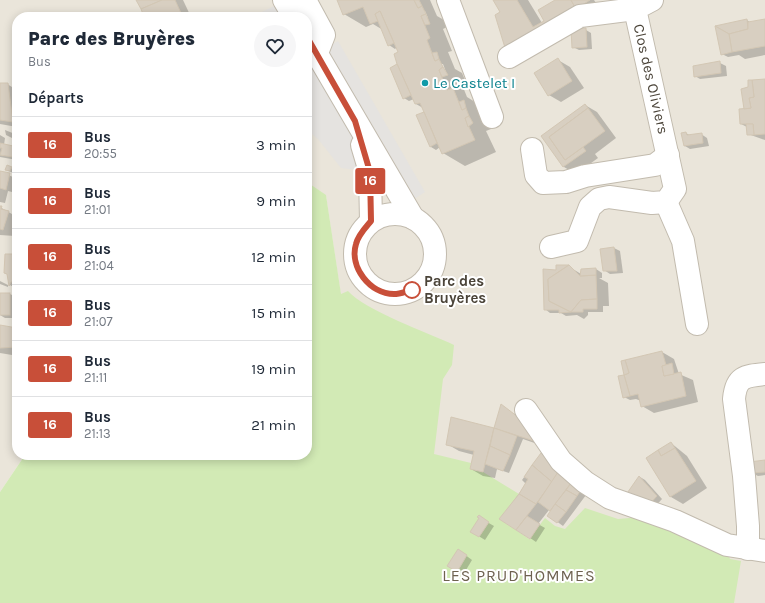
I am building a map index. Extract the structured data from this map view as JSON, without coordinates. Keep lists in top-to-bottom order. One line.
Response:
{"streets":{"street":["Clos des Oliviers"]},"districts":["LES PRUD'HOMMES"],"places":["Le Castelet I","Parc des Bruyères"],"lines":["bus line 16"],"page":{"on_map":"16","heading":[["Parc des Bruyères","Bus"],"Départs"],"list":[{"mark":"16","name":"Bus","note":"20:55","value":"3 min"},{"mark":"16","name":"Bus","note":"21:01","value":"9 min"},{"mark":"16","name":"Bus","note":"21:04","value":"12 min"},{"mark":"16","name":"Bus","note":"21:07","value":"15 min"},{"mark":"16","name":"Bus","note":"21:11","value":"19 min"},{"mark":"16","name":"Bus","note":"21:13","value":"21 min"}]}}
